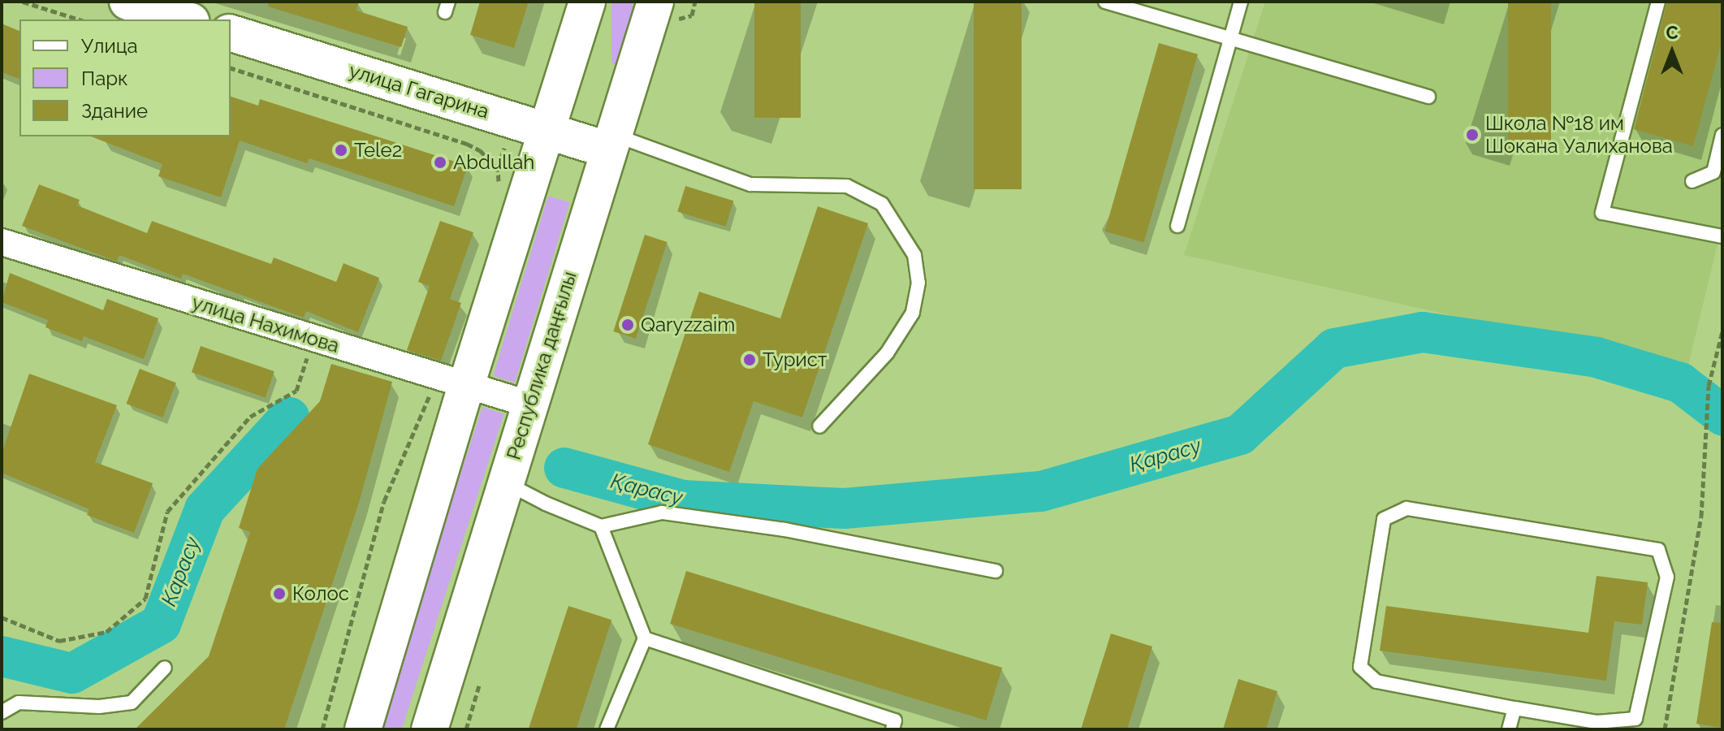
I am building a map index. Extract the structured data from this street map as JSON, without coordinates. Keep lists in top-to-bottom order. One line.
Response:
{"streets":{"main road":["улица Гагарина","Республика даңғылы"],"street":["улица Нахимова"]},"crossings":[["улица Гагарина","Республика даңғылы"],["улица Нахимова","Республика даңғылы"]],"water":["Қарасу","Карасу"],"places":["Школа №18 им Шокана Уалиханова","Tele2","Аbdullah","Qaryzzaim","Турист","Колос"],"legend":["Улица","Парк","Здание"],"north":"top"}
